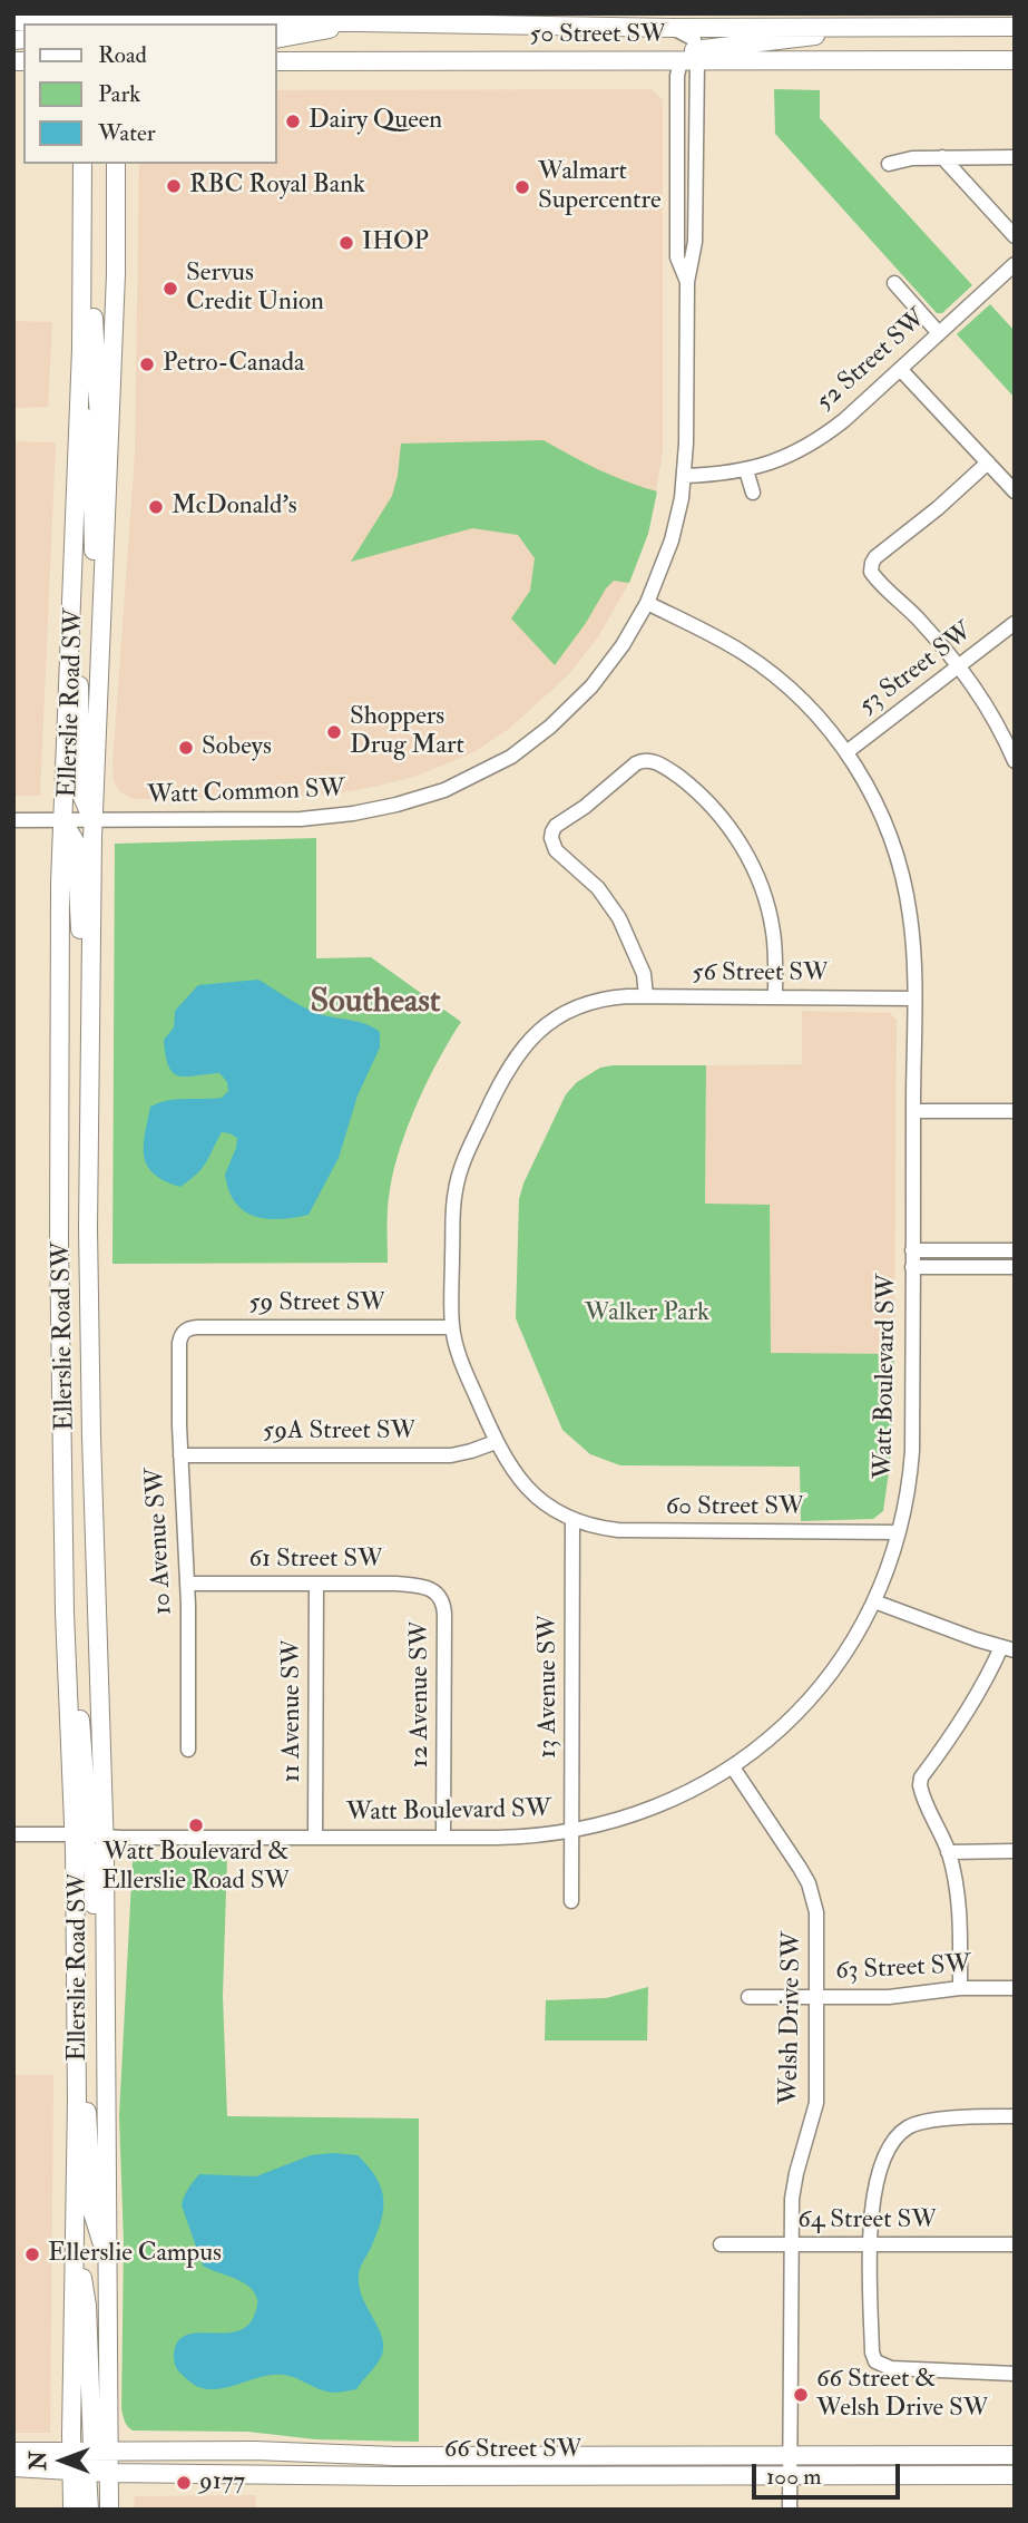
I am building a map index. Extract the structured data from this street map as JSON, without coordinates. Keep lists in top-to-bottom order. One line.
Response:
{"streets":{"main road":["50 Street SW","Ellerslie Road SW","66 Street SW"],"street":["52 Street SW","53 Street SW","Watt Common SW","56 Street SW","59 Street SW","Watt Boulevard SW","59A Street SW","60 Street SW","10 Avenue SW","61 Street SW","13 Avenue SW","12 Avenue SW","11 Avenue SW","63 Street SW","Welsh Drive SW","64 Street SW"]},"crossings":[["50 Street SW","Watt Common SW"],["52 Street SW","Watt Common SW"],["53 Street SW","Watt Boulevard SW"],["Ellerslie Road SW","Watt Common SW"],["Ellerslie Road SW","Watt Boulevard SW"],["Ellerslie Road SW","66 Street SW"],["Watt Common SW","Watt Boulevard SW"],["56 Street SW","59 Street SW"],["56 Street SW","Watt Boulevard SW"],["59 Street SW","10 Avenue SW"],["Watt Boulevard SW","60 Street SW"],["Watt Boulevard SW","13 Avenue SW"],["Watt Boulevard SW","12 Avenue SW"],["Watt Boulevard SW","11 Avenue SW"],["Watt Boulevard SW","Welsh Drive SW"],["59A Street SW","10 Avenue SW"],["60 Street SW","13 Avenue SW"],["10 Avenue SW","61 Street SW"],["61 Street SW","12 Avenue SW"],["61 Street SW","11 Avenue SW"],["63 Street SW","Welsh Drive SW"],["Welsh Drive SW","64 Street SW"],["Welsh Drive SW","66 Street SW"]],"districts":["Southeast"],"parks":["Walker Park"],"places":["Dairy Queen","RBC Royal Bank","Walmart Supercentre","IHOP","Servus Credit Union","Petro-Canada","McDonald's","Shoppers Drug Mart","Sobeys","Watt Boulevard & Ellerslie Road SW","Ellerslie Campus","66 Street & Welsh Drive SW","9177"],"legend":["Road","Park","Water"],"scale_bar":"100 m","north":"left"}
